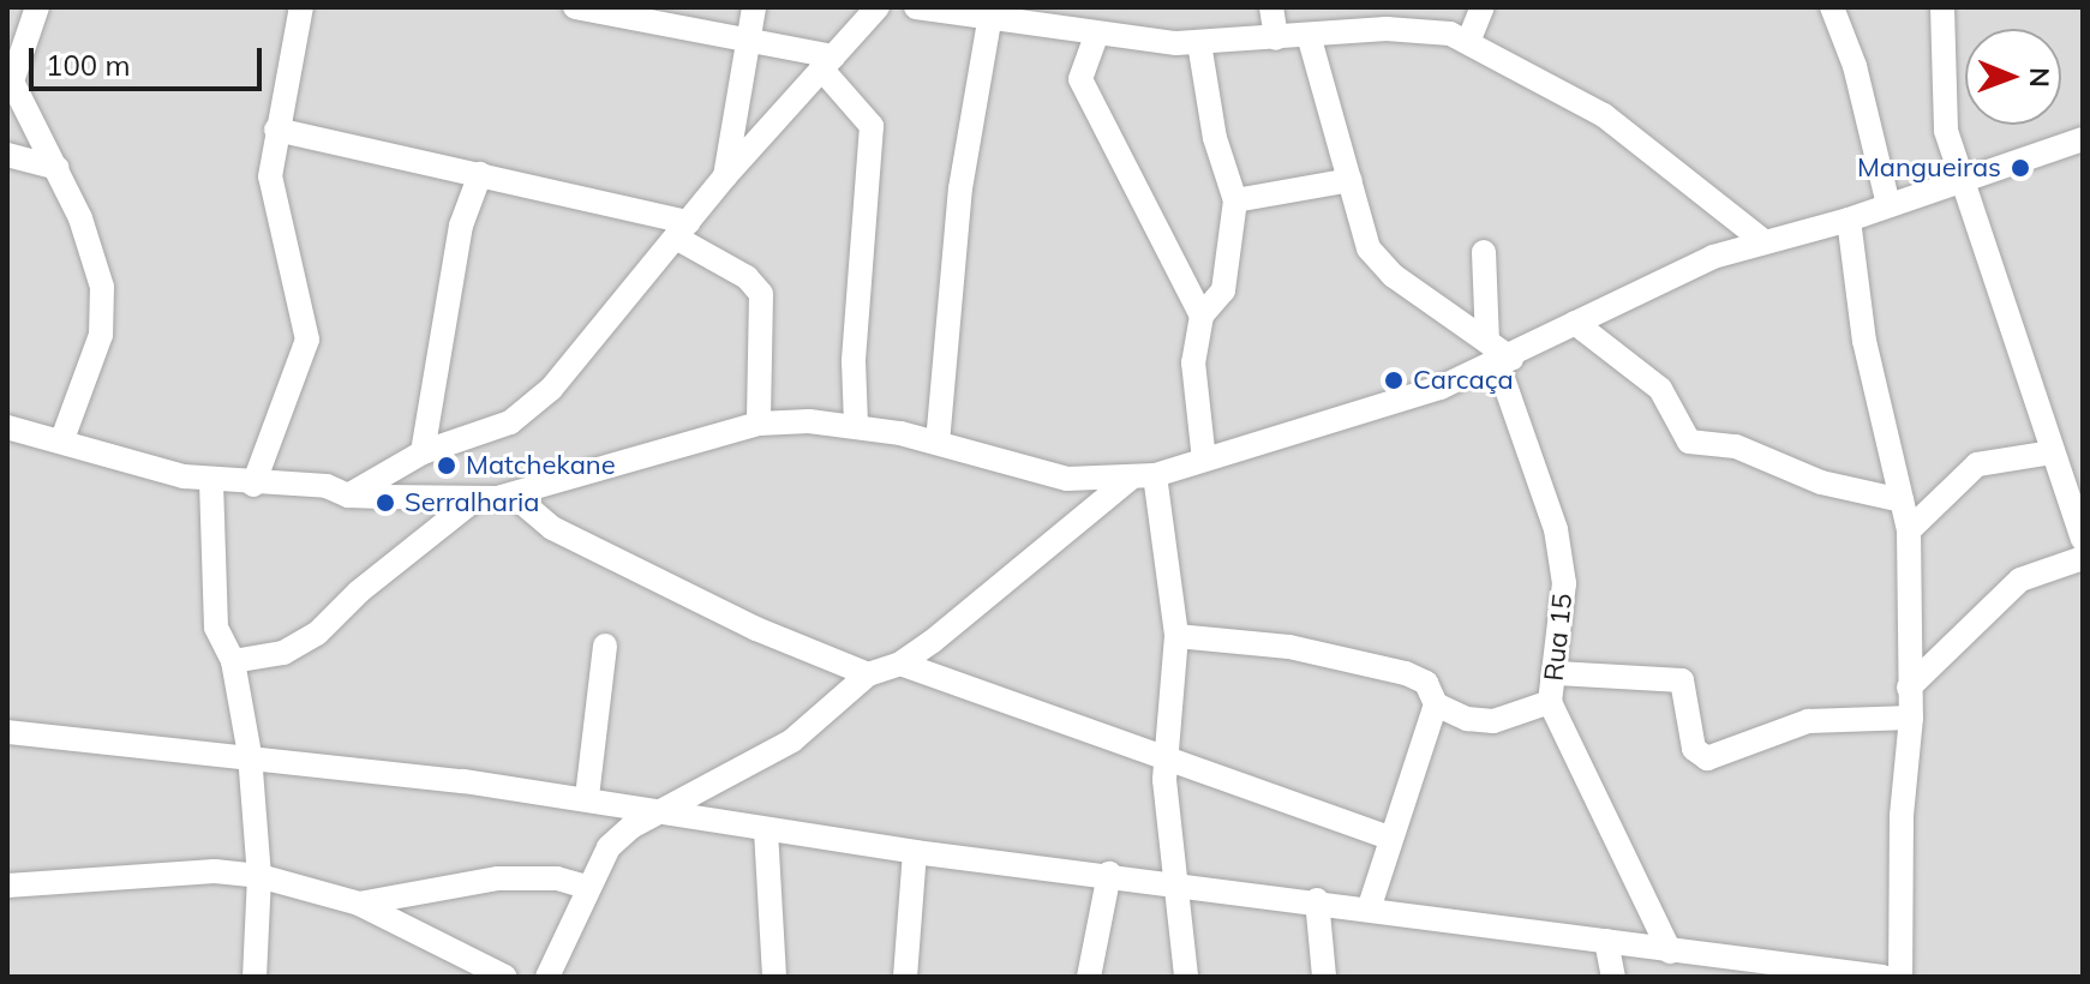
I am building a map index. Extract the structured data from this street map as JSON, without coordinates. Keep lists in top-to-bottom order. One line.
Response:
{"streets":{"street":["Rua 15"]},"places":["Mangueiras","Carcaça","Matchekane","Serralharia"],"scale_bar":"100 m","north":"right"}
